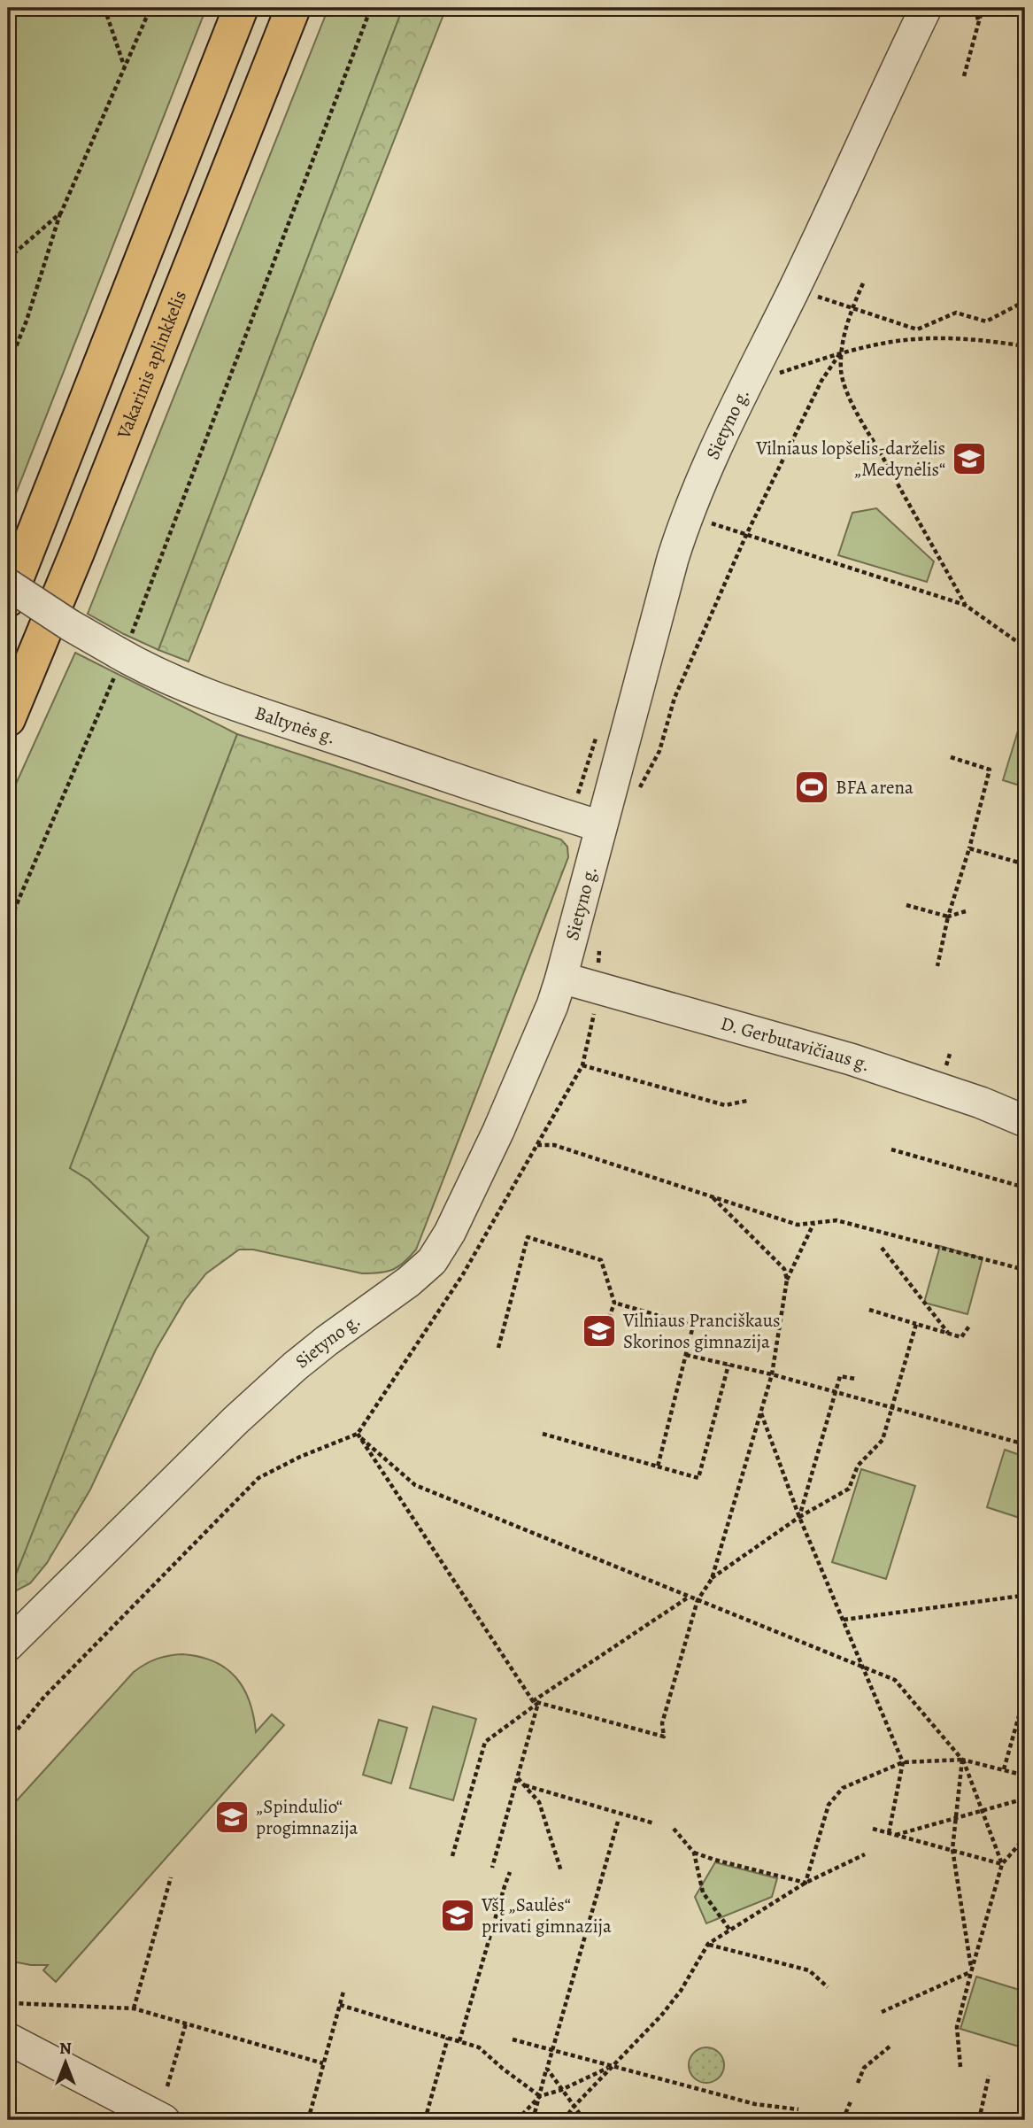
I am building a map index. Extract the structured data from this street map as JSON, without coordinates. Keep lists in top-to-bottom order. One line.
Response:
{"streets":{"highway":["Vakarinis aplinkkelis"],"street":["Sietyno g.","Baltynės g.","D. Gerbutavičiaus g."]},"crossings":[["Sietyno g.","Baltynės g."],["Sietyno g.","D. Gerbutavičiaus g."]],"places":{"school or university":["Vilniaus lopšelis-darželis „Medynėlis“","Vilniaus Pranciškaus Skorinos gimnazija","„Spindulio“ progimnazija","VšĮ „Saulės“ privati gimnazija"],"sports":["BFA arena"]},"north":"top"}
